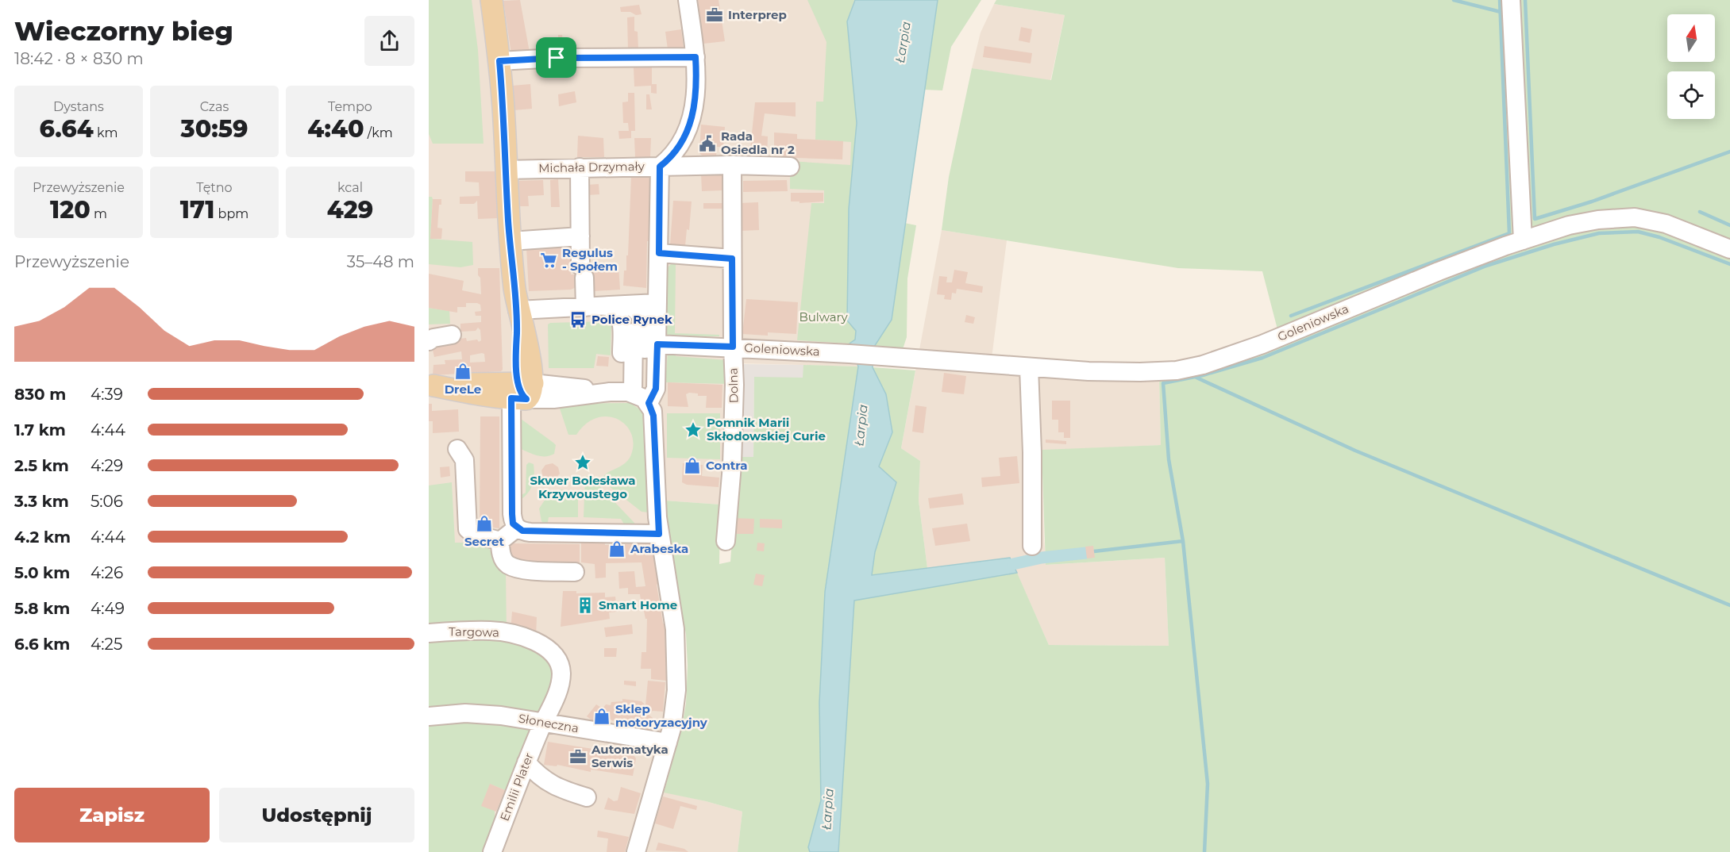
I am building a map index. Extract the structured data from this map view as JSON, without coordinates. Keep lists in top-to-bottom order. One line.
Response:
{"streets":{"street":["Michała Drzymały","Goleniowska","Dolna","Targowa","Słoneczna","Emilii Plater"]},"crossings":[["Michała Drzymały","Dolna"],["Goleniowska","Dolna"],["Targowa","Słoneczna"],["Targowa","Emilii Plater"],["Słoneczna","Emilii Plater"]],"water":["Łarpia"],"parks":["Bulwary"],"places":{"office":["Interprep","Automatyka Serwis"],"public building":["Rada Osiedla nr 2"],"supermarket":["Regulus - Społem"],"bus stop":["Police Rynek"],"shop":["DreLe","Contra","Secret","Arabeska","Sklep motoryzacyjny"],"place":["Pomnik Marii Skłodowskiej Curie","Skwer Bolesława Krzywoustego"],"building":["Smart Home"]},"north":"top","page":{"heading":["Wieczorny bieg","18:42 · 8 × 830 m"],"stats":[["Dystans","6.64 km"],["Czas","30:59"],["Tempo","4:40 /km"],["Przewyższenie","120 m"],["Tętno","171 bpm"],["kcal","429"]],"chart":["Przewyższenie","35–48 m"],"list":[{"name":"830 m","note":"4:39"},{"name":"1.7 km","note":"4:44"},{"name":"2.5 km","note":"4:29"},{"name":"3.3 km","note":"5:06"},{"name":"4.2 km","note":"4:44"},{"name":"5.0 km","note":"4:26"},{"name":"5.8 km","note":"4:49"},{"name":"6.6 km","note":"4:25"}],"buttons":["Zapisz","Udostępnij"]}}
